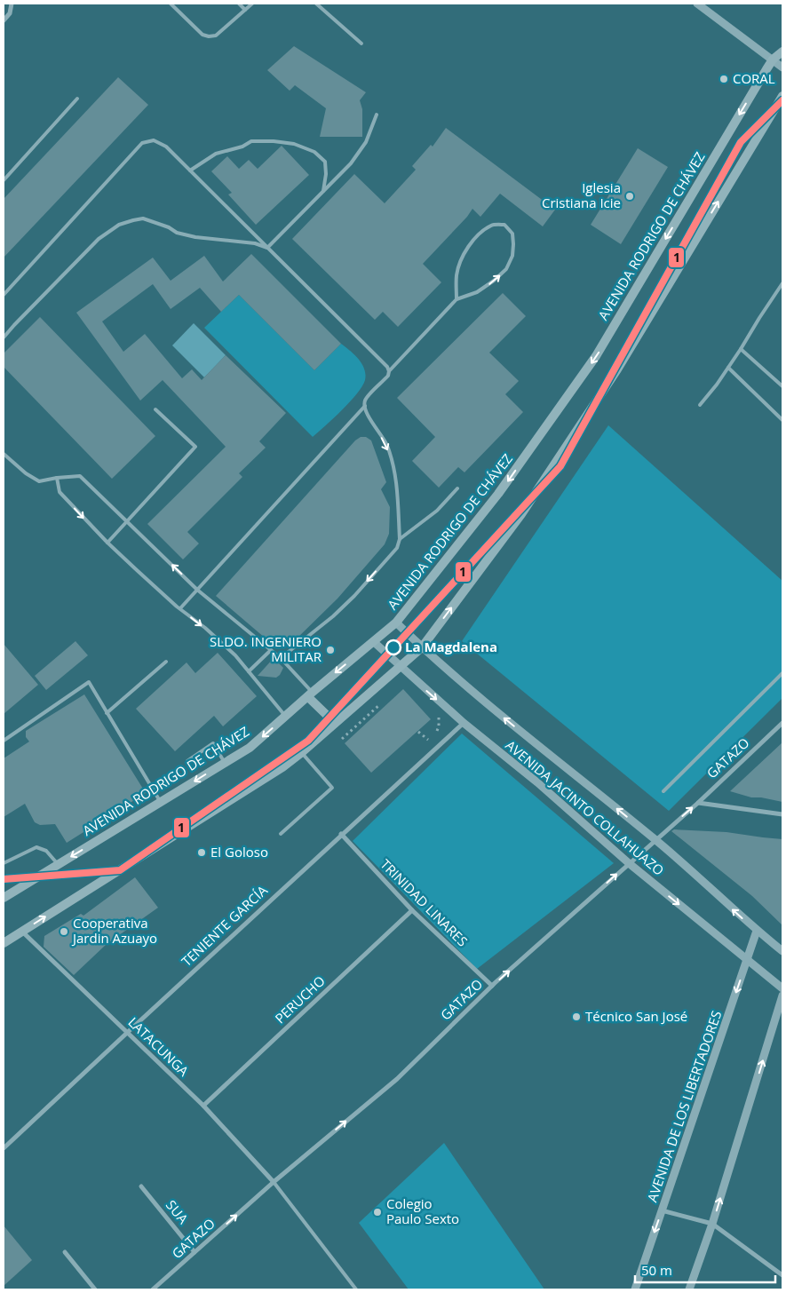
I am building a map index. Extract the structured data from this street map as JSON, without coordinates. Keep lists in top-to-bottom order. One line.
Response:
{"streets":{"main road":["AVENIDA RODRIGO DE CHÁVEZ"],"street":["GATAZO","AVENIDA JACINTO COLLAHUAZO","TRINIDAD LINARES","TENIENTE GARCÍA","PERUCHO","LATACUNGA","AVENIDA DE LOS LIBERTADORES","SUA"]},"crossings":[["AVENIDA RODRIGO DE CHÁVEZ","AVENIDA JACINTO COLLAHUAZO"],["GATAZO","AVENIDA JACINTO COLLAHUAZO"],["GATAZO","TRINIDAD LINARES"],["GATAZO","LATACUNGA"],["GATAZO","SUA"],["AVENIDA JACINTO COLLAHUAZO","TENIENTE GARCÍA"],["AVENIDA JACINTO COLLAHUAZO","AVENIDA DE LOS LIBERTADORES"],["TRINIDAD LINARES","TENIENTE GARCÍA"],["TRINIDAD LINARES","PERUCHO"],["TENIENTE GARCÍA","LATACUNGA"],["PERUCHO","LATACUNGA"]],"one_way":["GATAZO"],"places":["CORAL","Iglesia Cristiana Icie","La Magdalena","SLDO. INGENIERO MILITAR","El Goloso","Cooperativa Jardin Azuayo","Técnico San José","Colegio Paulo Sexto"],"lines":["transit line 1"],"scale_bar":"50 m"}
